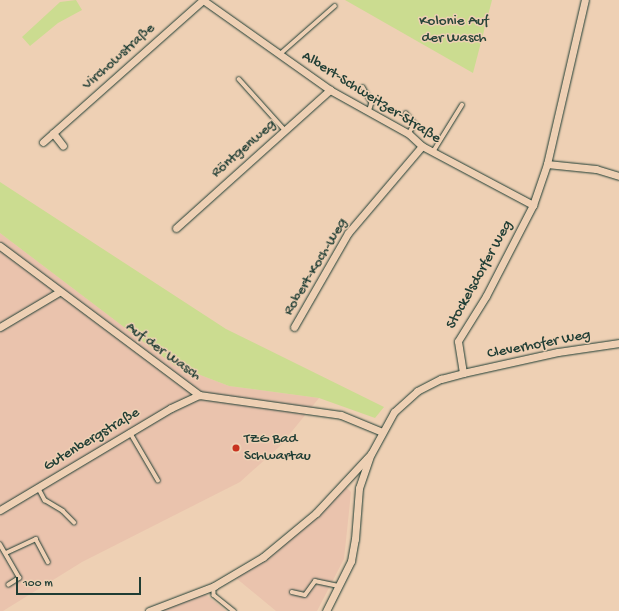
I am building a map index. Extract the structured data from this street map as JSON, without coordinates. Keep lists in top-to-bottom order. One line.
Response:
{"streets":{"street":["Virchowstraße","Albert-Schweitzer-Straße","Röntgenweg","Robert-Koch-Weg","Stockelsdorfer Weg","Cleverhofer Weg","Auf der Wasch","Gutenbergstraße"]},"crossings":[["Virchowstraße","Albert-Schweitzer-Straße"],["Albert-Schweitzer-Straße","Röntgenweg"],["Albert-Schweitzer-Straße","Robert-Koch-Weg"],["Albert-Schweitzer-Straße","Stockelsdorfer Weg"],["Stockelsdorfer Weg","Cleverhofer Weg"],["Auf der Wasch","Gutenbergstraße"]],"parks":["Kolonie Auf der Wasch"],"places":["TZG Bad Schwartau"],"scale_bar":"100 m"}
